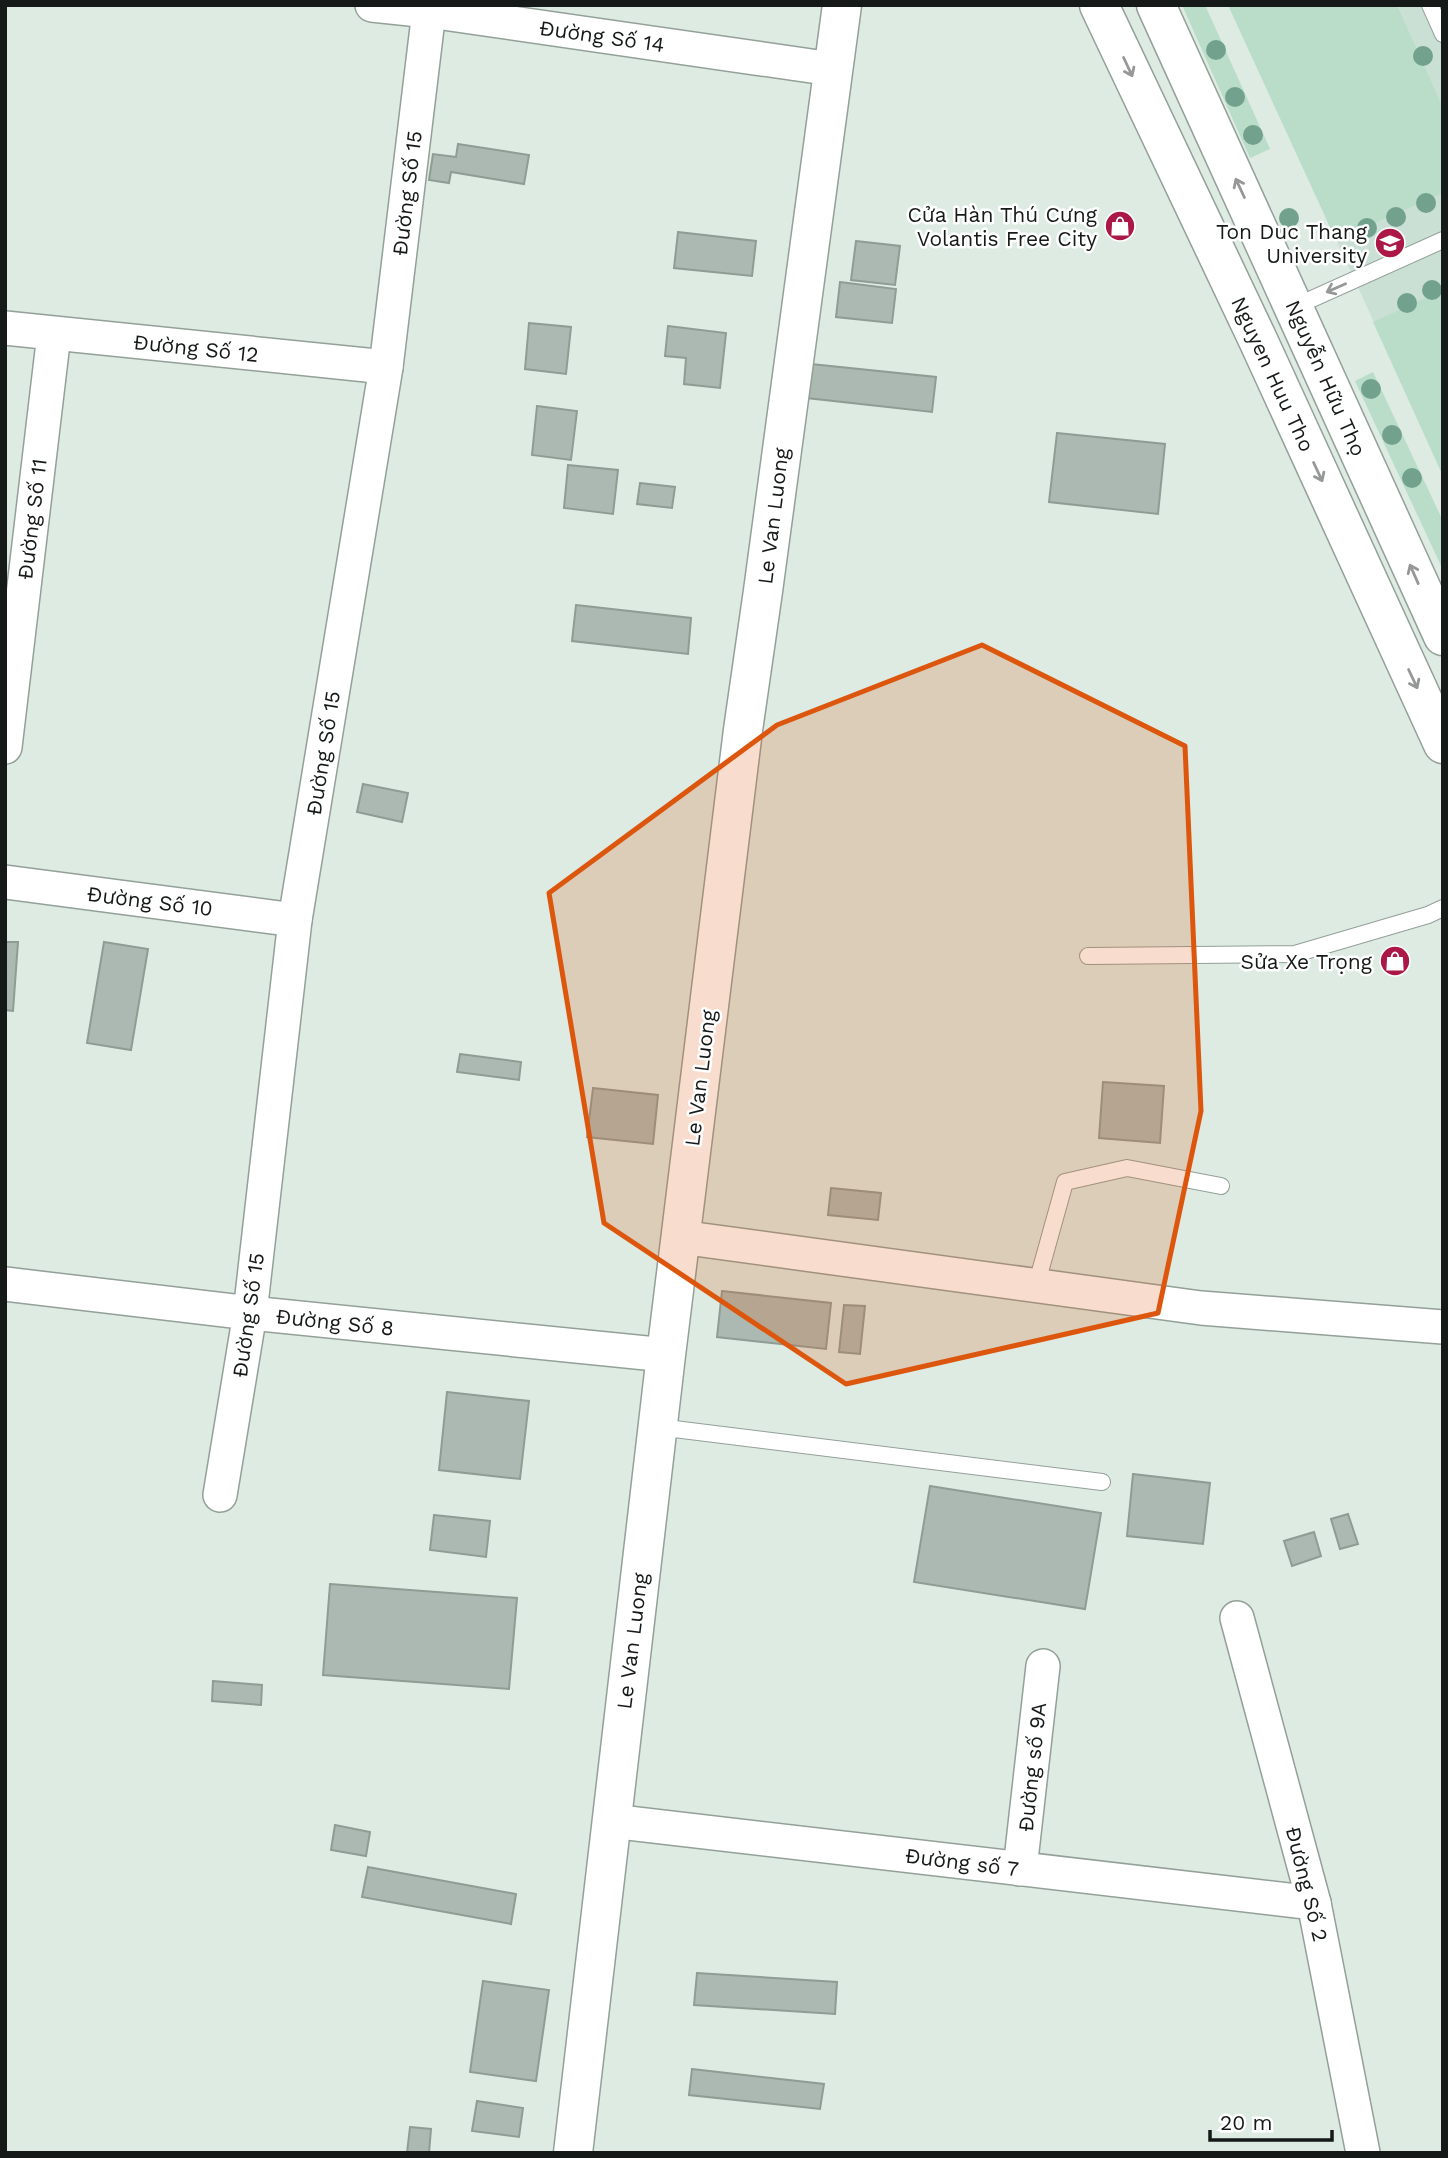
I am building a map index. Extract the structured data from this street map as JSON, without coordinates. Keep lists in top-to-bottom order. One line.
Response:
{"streets":{"street":["Đường Số 14","Đường Số 15","Đường Số 12","Nguyen Huu Tho","Nguyễn Hữu Thọ","Le Van Luong","Đường Số 11","Đường Số 10","Đường Số 8","Đường số 9A","Đường số 7","Đường Số 2"]},"crossings":[["Đường Số 14","Đường Số 15"],["Đường Số 14","Le Van Luong"],["Đường Số 15","Đường Số 12"],["Đường Số 15","Đường Số 10"],["Đường Số 15","Đường Số 8"],["Đường Số 12","Đường Số 11"],["Le Van Luong","Đường Số 8"],["Le Van Luong","Đường số 7"],["Đường số 9A","Đường số 7"],["Đường số 7","Đường Số 2"]],"one_way":["Nguyen Huu Tho","Nguyễn Hữu Thọ"],"places":{"shop":["Cửa Hàn Thú Cưng Volantis Free City","Sửa Xe Trọng"],"school or university":["Ton Duc Thang University"]},"scale_bar":"20 m"}
